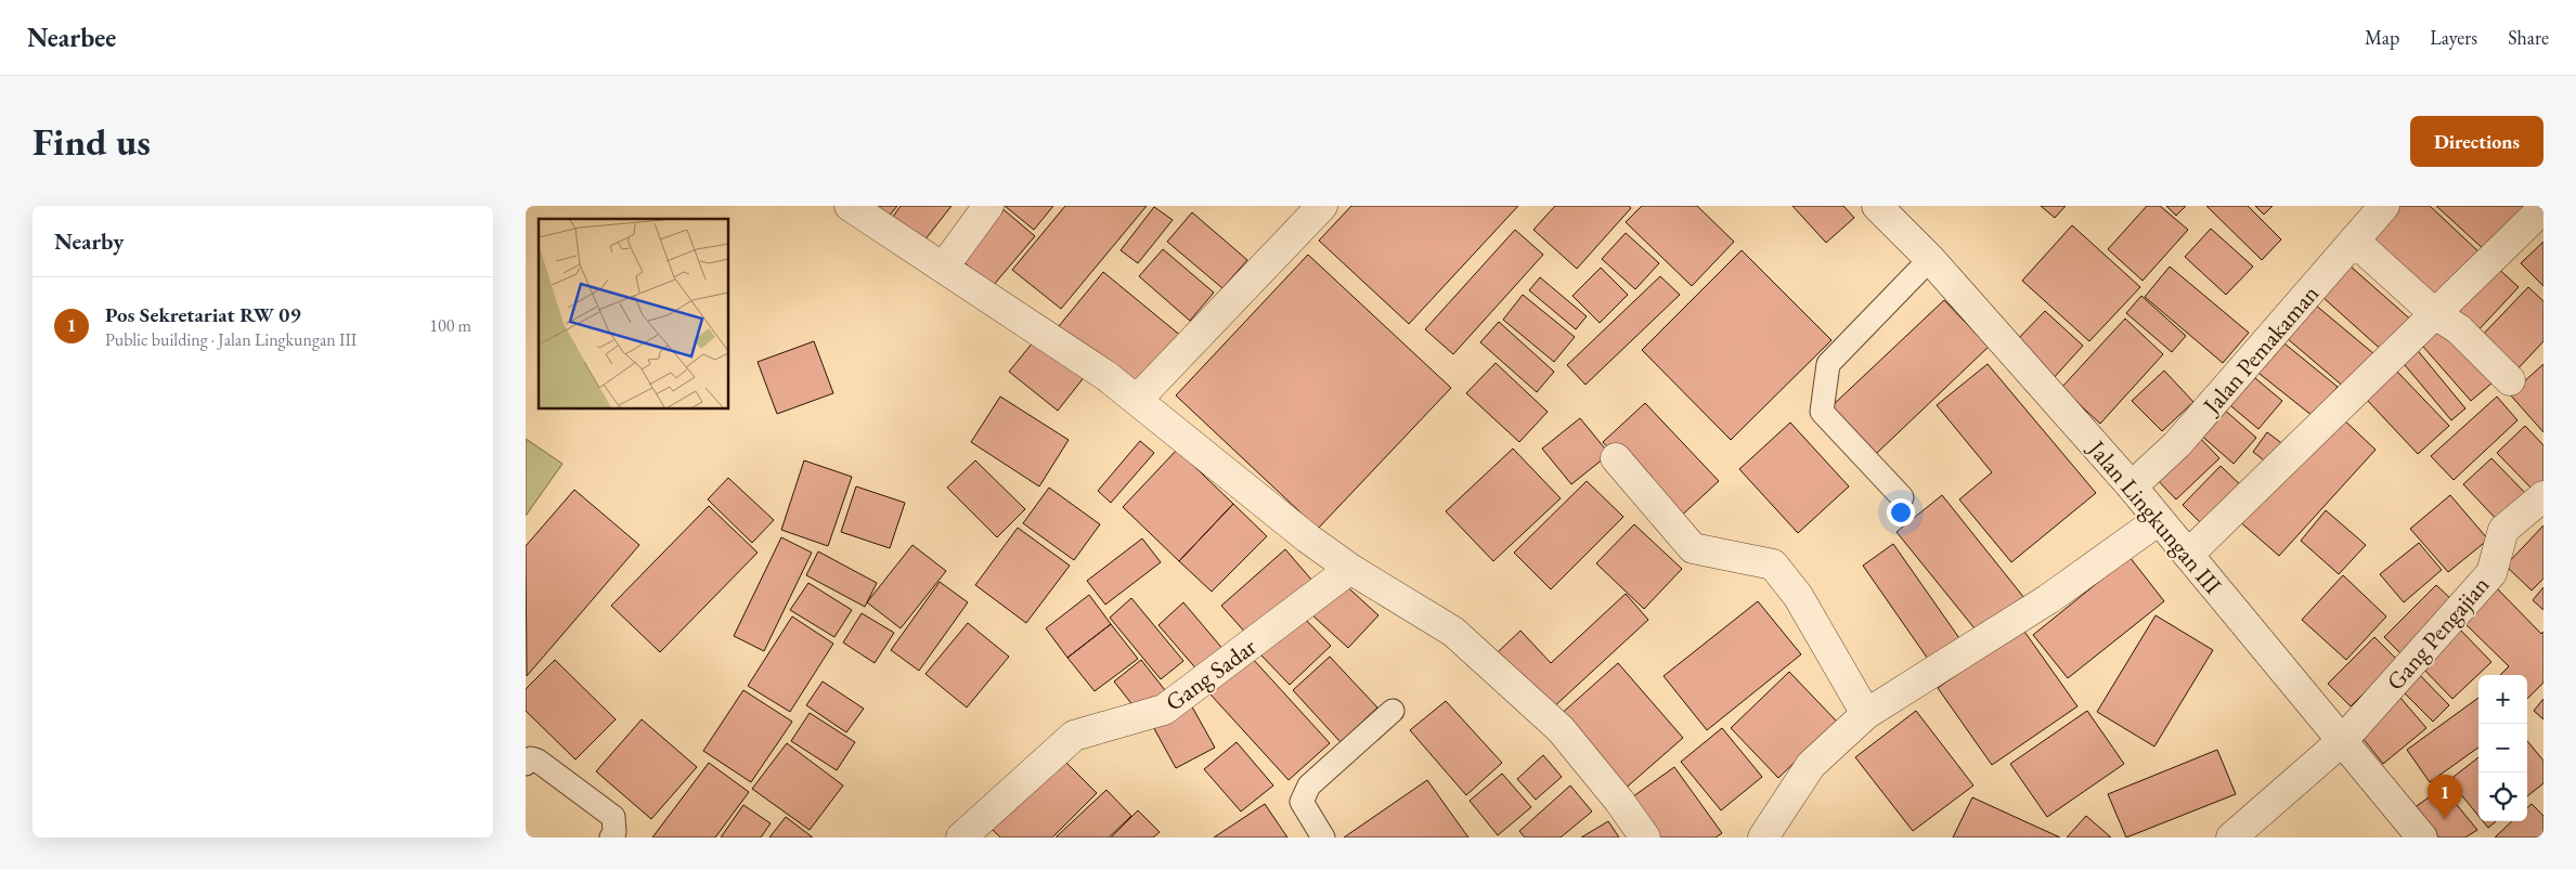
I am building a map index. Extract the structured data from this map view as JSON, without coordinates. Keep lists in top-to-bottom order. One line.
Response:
{"streets":{"street":["Jalan Pemakaman","Jalan Lingkungan III","Gang Pengajian","Gang Sadar"]},"crossings":[["Jalan Pemakaman","Jalan Lingkungan III"],["Jalan Lingkungan III","Gang Pengajian"]],"page":{"header":"Nearbee","nav":["Map","Layers","Share"],"buttons":"Directions","title":"Find us","heading":"Nearby","list":[{"mark":"1","name":"Pos Sekretariat RW 09","note":"Public building · Jalan Lingkungan III","value":"100 m"}],"map_buttons":["+","−"],"pins":"1"}}
